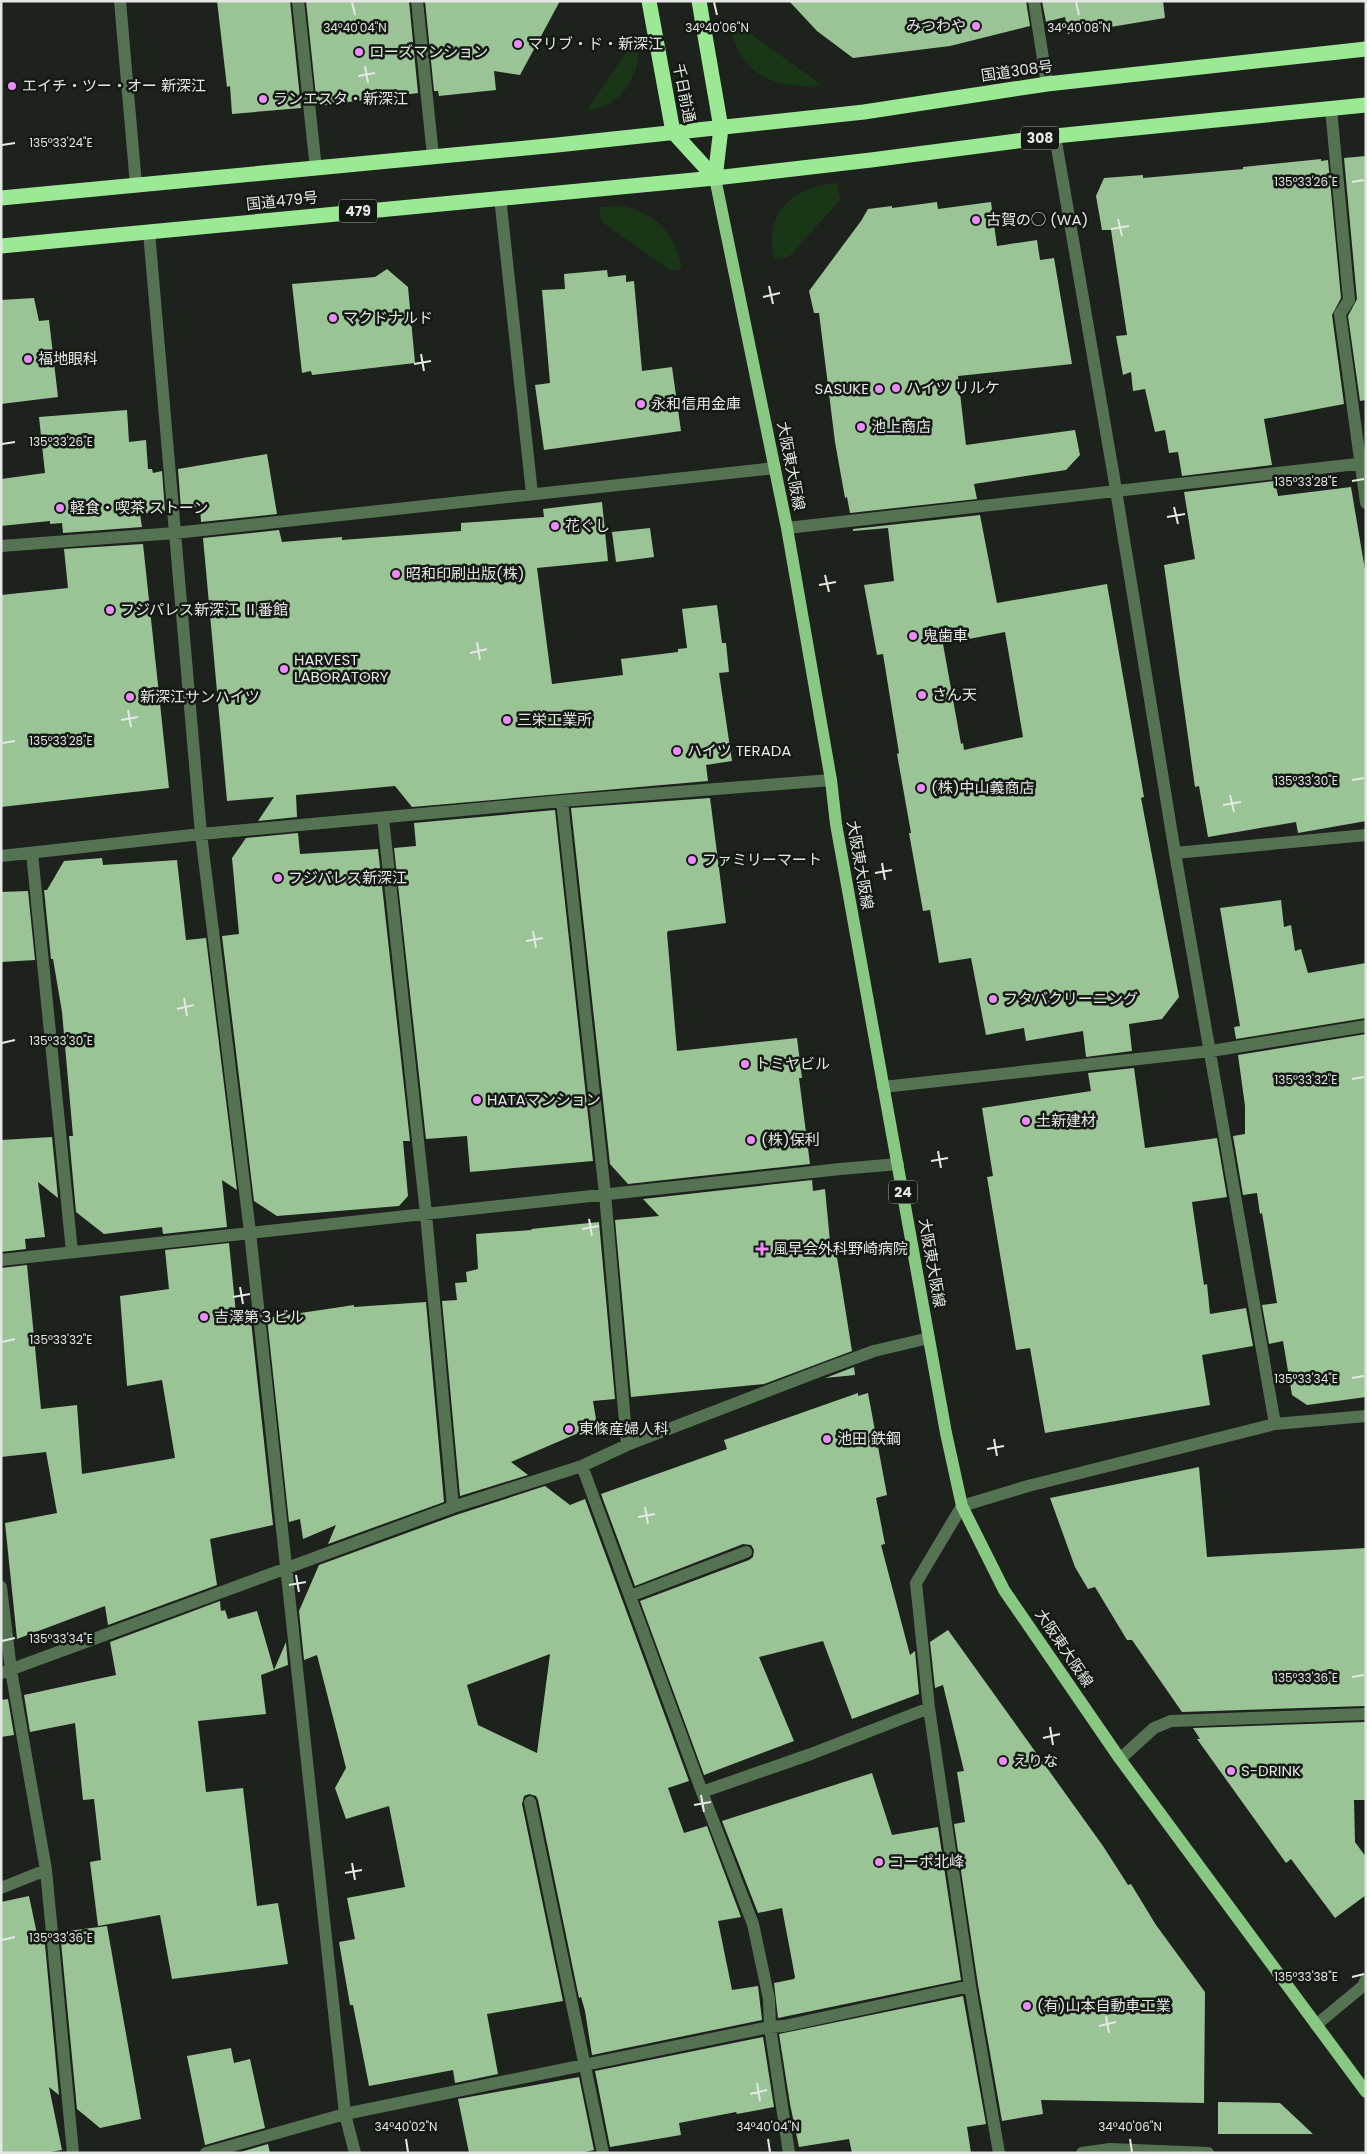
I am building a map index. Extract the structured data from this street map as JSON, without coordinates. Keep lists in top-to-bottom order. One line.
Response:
{"streets":{"highway":["国道308号","千日前通","308","国道479号","479"],"main road":["大阪東大阪線","24"]},"crossings":[["国道308号","千日前通"],["国道308号","国道479号"],["千日前通","308"],["千日前通","国道479号"],["千日前通","大阪東大阪線"],["308","国道479号"],["308","大阪東大阪線"],["国道479号","大阪東大阪線"]],"places":{"other":["みつわや","マリブ・ド・新深江","ローズマンション","エイチ・ツー・オー 新深江","ランエスタ・新深江","古賀の◯ (WA)","マクドナルド","福地眼科","ハイツ リルケ","SASUKE","永和信用金庫","池上商店","軽食・喫茶 ストーン","花ぐし","昭和印刷出版(株)","フジパレス新深江 Ⅱ番館","鬼歯車","HARVEST LABORATORY","さん天","新深江サンハイツ","三栄工業所","ハイツ TERADA","(株)中山義商店","ファミリーマート","フジパレス新深江","フタバクリーニング","トミヤビル","HATAマンション","土新建材","(株)保利","吉澤第３ビル","東條産婦人科","池田 鉄鋼","えりな","S-DRINK","コーポ北峰","(有)山本自動車工業"],"health":["風早会外科野崎病院"]},"coordinates":["34°40'04\"N","34°40'06\"N","34°40'08\"N","135°33'24\"E","135°33'26\"E","135°33'28\"E","135°33'30\"E","135°33'32\"E","135°33'34\"E","135°33'36\"E","135°33'38\"E","34°40'02\"N"]}
